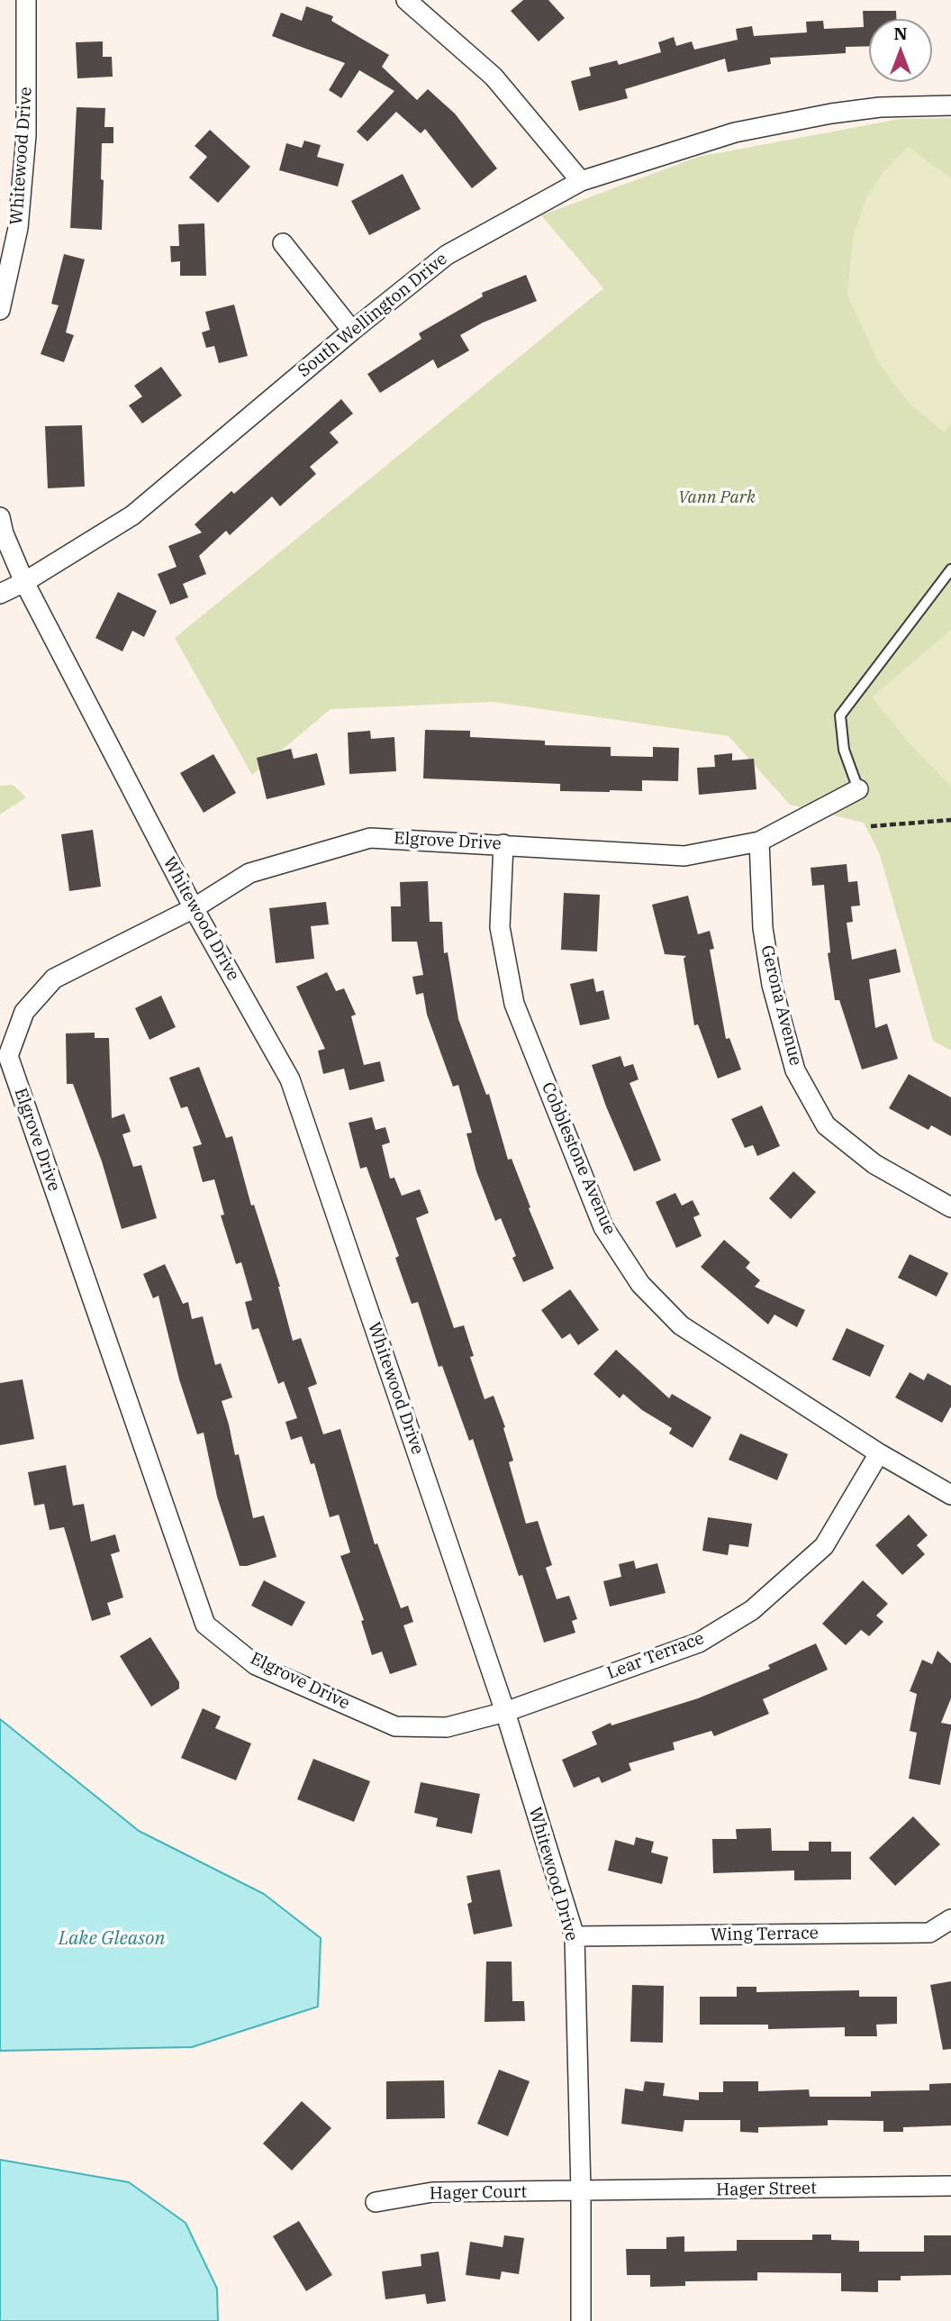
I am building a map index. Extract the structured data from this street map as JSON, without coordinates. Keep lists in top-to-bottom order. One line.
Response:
{"streets":{"street":["Whitewood Drive","South Wellington Drive","Elgrove Drive","Gerona Avenue","Cobblestone Avenue","Lear Terrace","Wing Terrace","Hager Street","Hager Court"]},"crossings":[["Whitewood Drive","South Wellington Drive"],["Whitewood Drive","Elgrove Drive"],["Whitewood Drive","Lear Terrace"],["Whitewood Drive","Wing Terrace"],["Whitewood Drive","Hager Street"],["Whitewood Drive","Hager Court"],["Elgrove Drive","Gerona Avenue"],["Elgrove Drive","Cobblestone Avenue"],["Elgrove Drive","Lear Terrace"],["Cobblestone Avenue","Lear Terrace"],["Hager Street","Hager Court"]],"water":["Lake Gleason"],"parks":["Vann Park"],"north":"top"}
